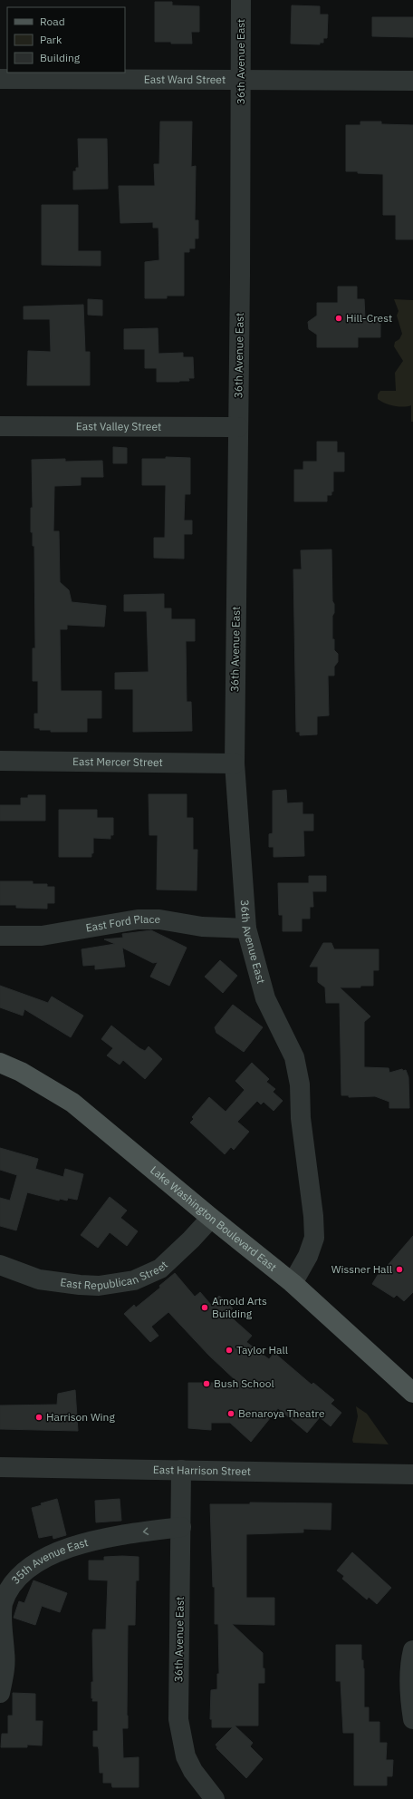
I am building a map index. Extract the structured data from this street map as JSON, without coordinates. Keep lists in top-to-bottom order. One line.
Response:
{"streets":{"main road":["Lake Washington Boulevard East"],"street":["36th Avenue East","East Ward Street","East Valley Street","East Mercer Street","East Ford Place","East Republican Street","East Harrison Street","35th Avenue East"]},"crossings":[["36th Avenue East","East Ward Street"],["36th Avenue East","East Valley Street"],["36th Avenue East","East Mercer Street"],["36th Avenue East","East Ford Place"],["36th Avenue East","Lake Washington Boulevard East"],["36th Avenue East","East Harrison Street"],["36th Avenue East","35th Avenue East"],["Lake Washington Boulevard East","East Republican Street"]],"one_way":["35th Avenue East"],"places":["Hill-Crest","Wissner Hall","Arnold Arts Building","Taylor Hall","Bush School","Benaroya Theatre","Harrison Wing"],"legend":["Road","Park","Building"]}
